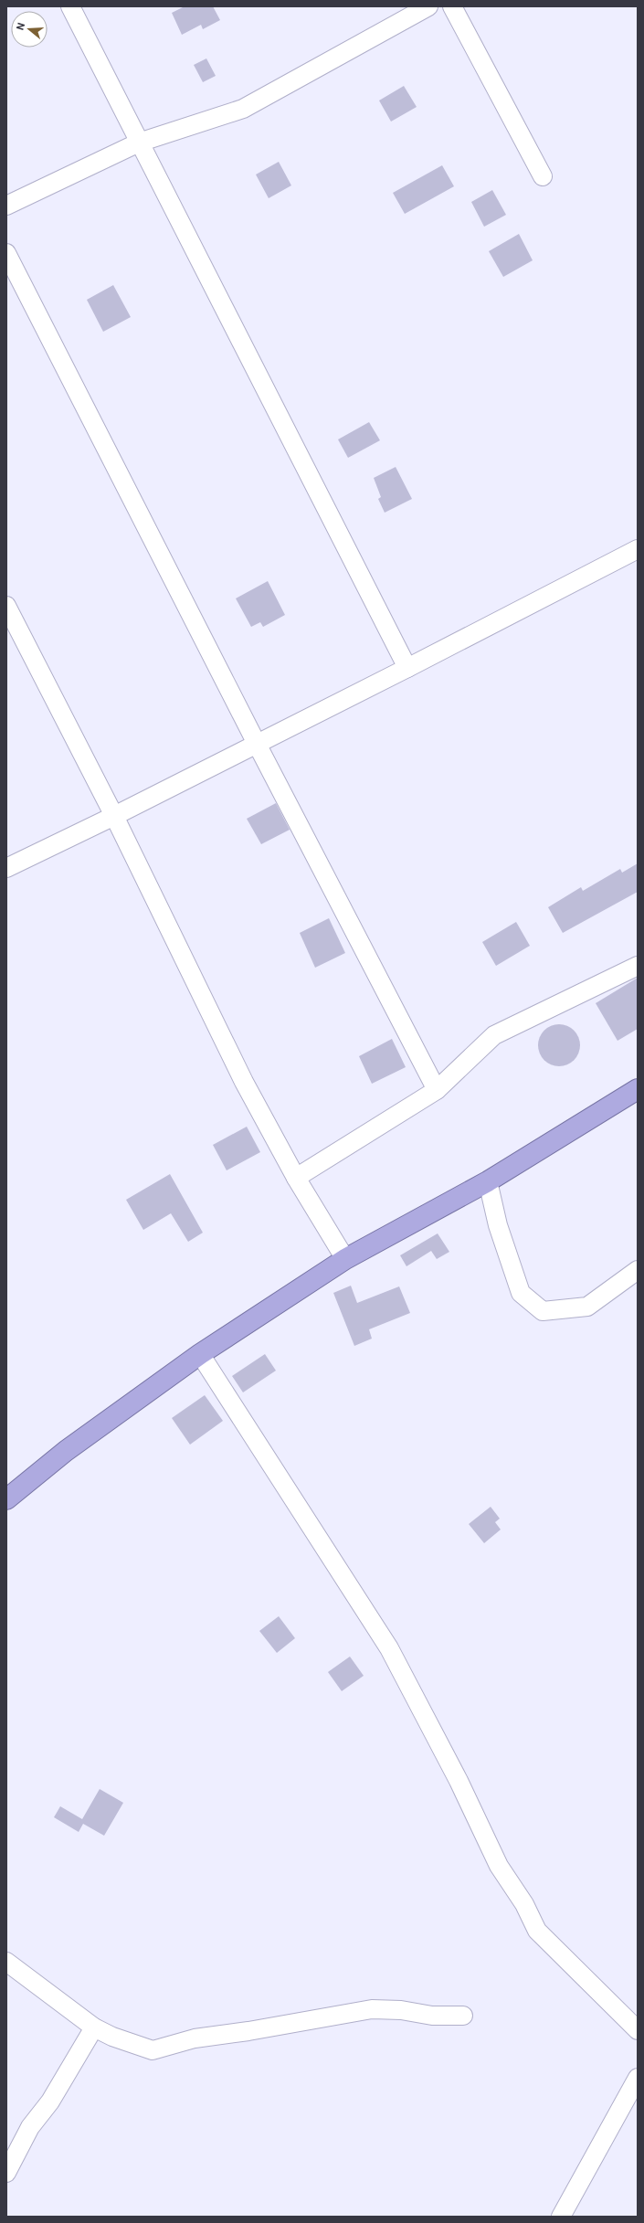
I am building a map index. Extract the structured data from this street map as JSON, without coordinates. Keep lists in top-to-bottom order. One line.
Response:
{"north":"left"}
